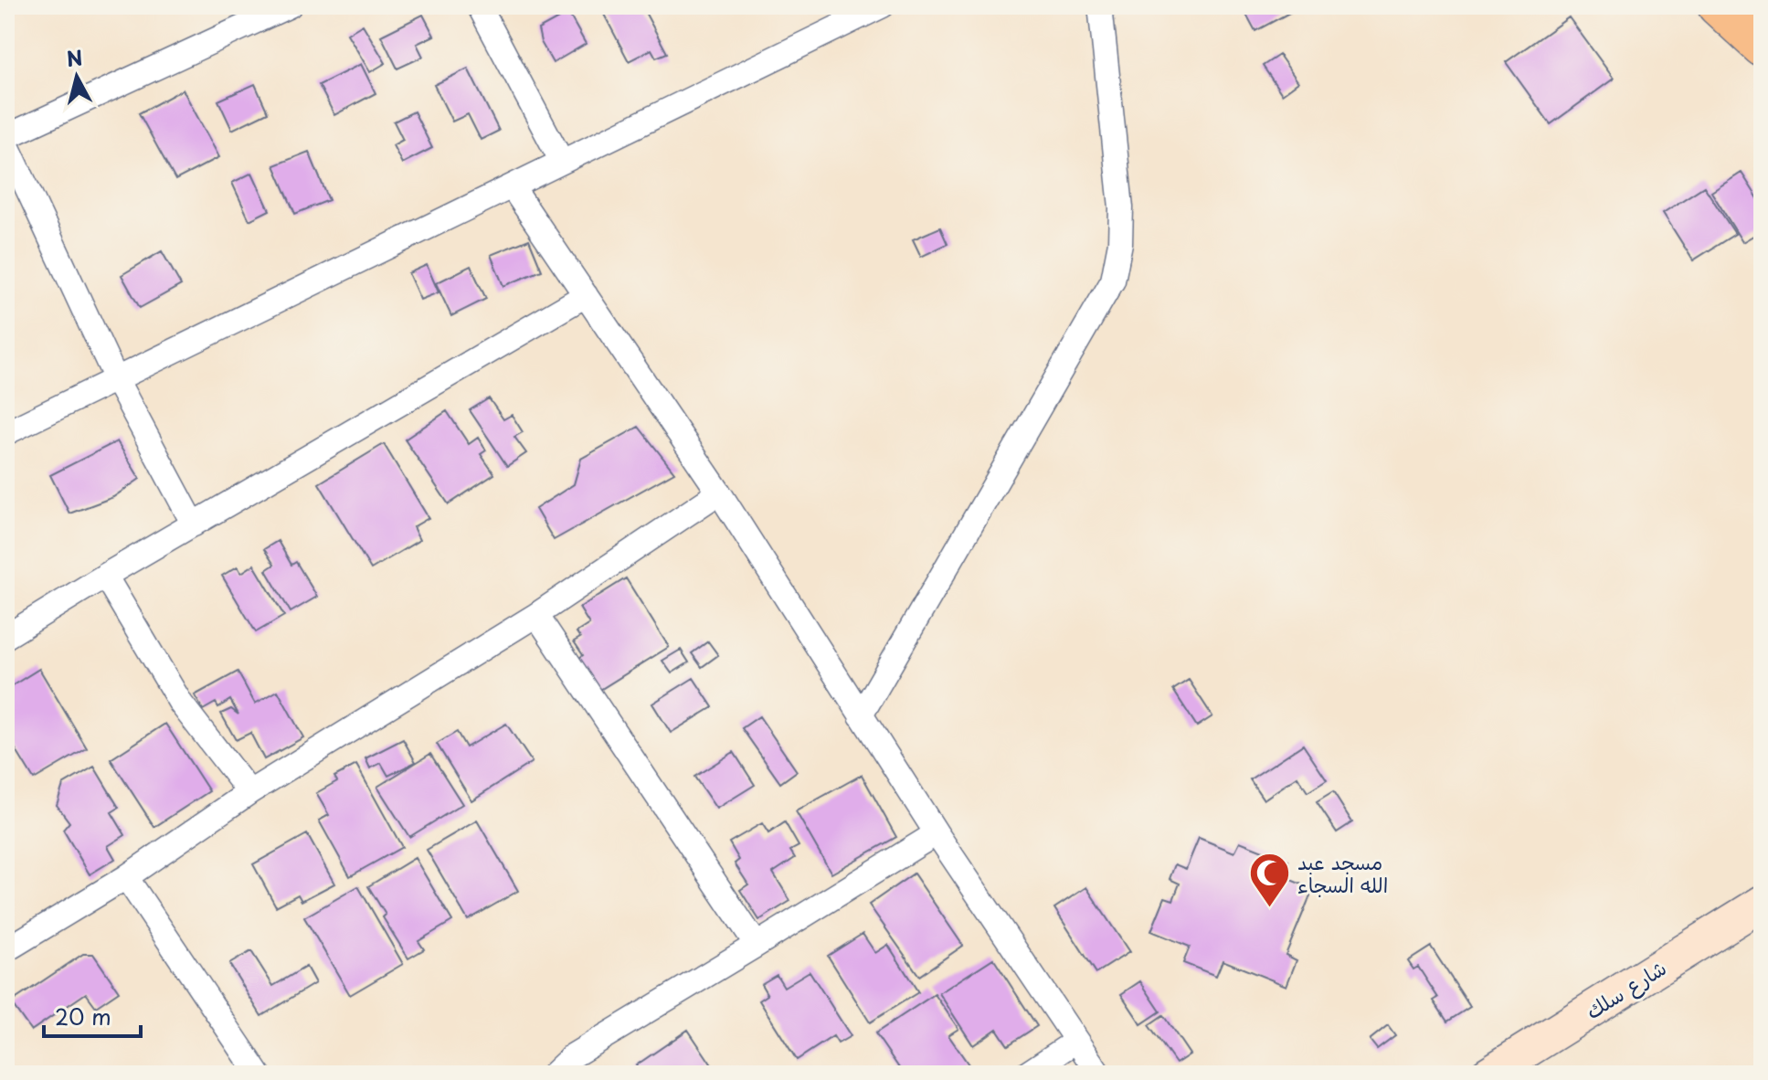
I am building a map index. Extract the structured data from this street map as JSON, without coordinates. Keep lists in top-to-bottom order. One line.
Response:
{"streets":{"street":["شارع سلك"]},"places":{"mosque":["مسجد عبد الله السجاء"]},"scale_bar":"20 m","north":"top"}
